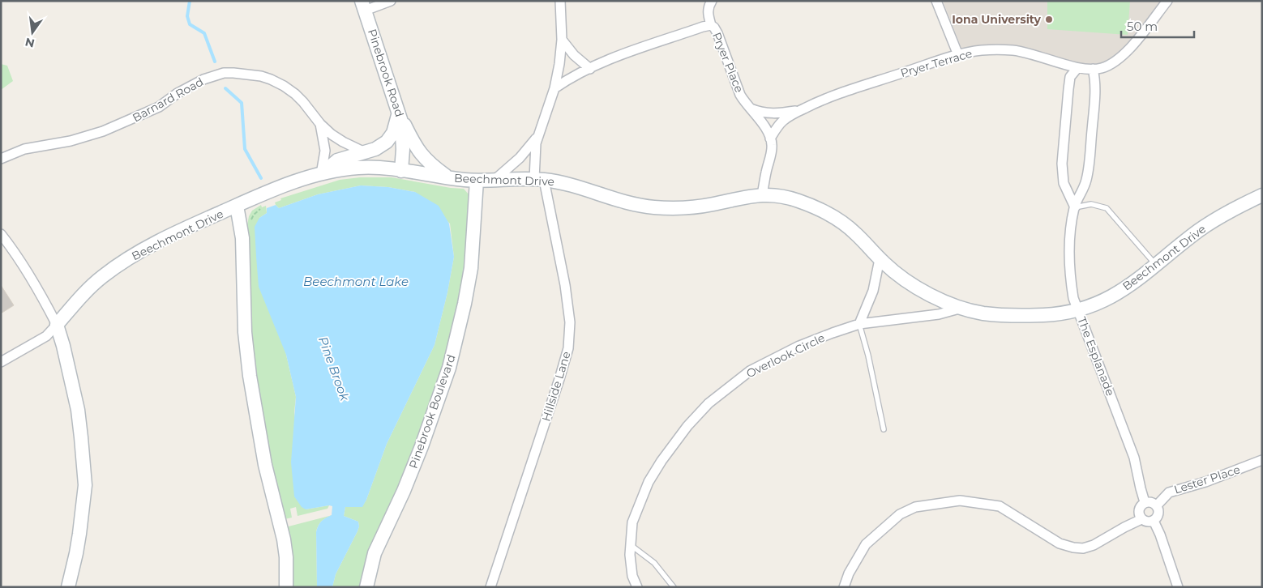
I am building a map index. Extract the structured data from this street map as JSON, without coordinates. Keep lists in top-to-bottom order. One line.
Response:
{"streets":{"street":["Pryer Place","Pryer Terrace","Pinebrook Road","Barnard Road","Beechmont Drive","Overlook Circle","The Esplanade","Hillside Lane","Pinebrook Boulevard","Lester Place"]},"crossings":[["Pryer Place","Pryer Terrace"],["Pryer Terrace","The Esplanade"],["Pinebrook Road","Beechmont Drive"],["Barnard Road","Beechmont Drive"],["Beechmont Drive","Overlook Circle"],["Beechmont Drive","The Esplanade"],["Beechmont Drive","Hillside Lane"],["Beechmont Drive","Pinebrook Boulevard"],["The Esplanade","Lester Place"]],"water":["Beechmont Lake","Pine Brook"],"places":["Iona University"],"scale_bar":"50 m","north":"bottom"}
